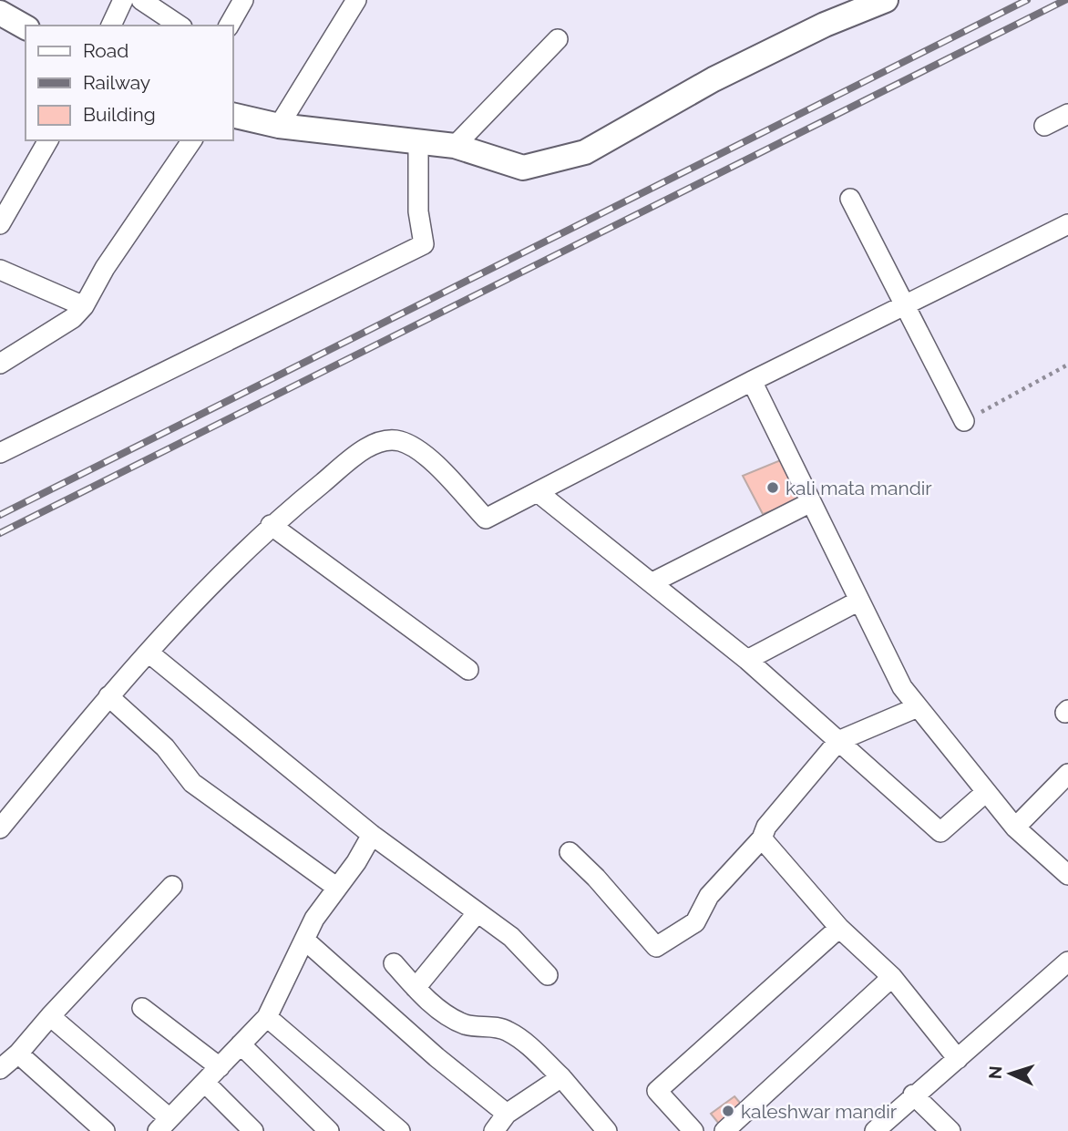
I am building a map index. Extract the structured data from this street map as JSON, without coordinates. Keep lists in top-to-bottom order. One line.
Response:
{"places":["kali mata mandir","kaleshwar mandir"],"legend":["Road","Railway","Building"],"north":"left"}
